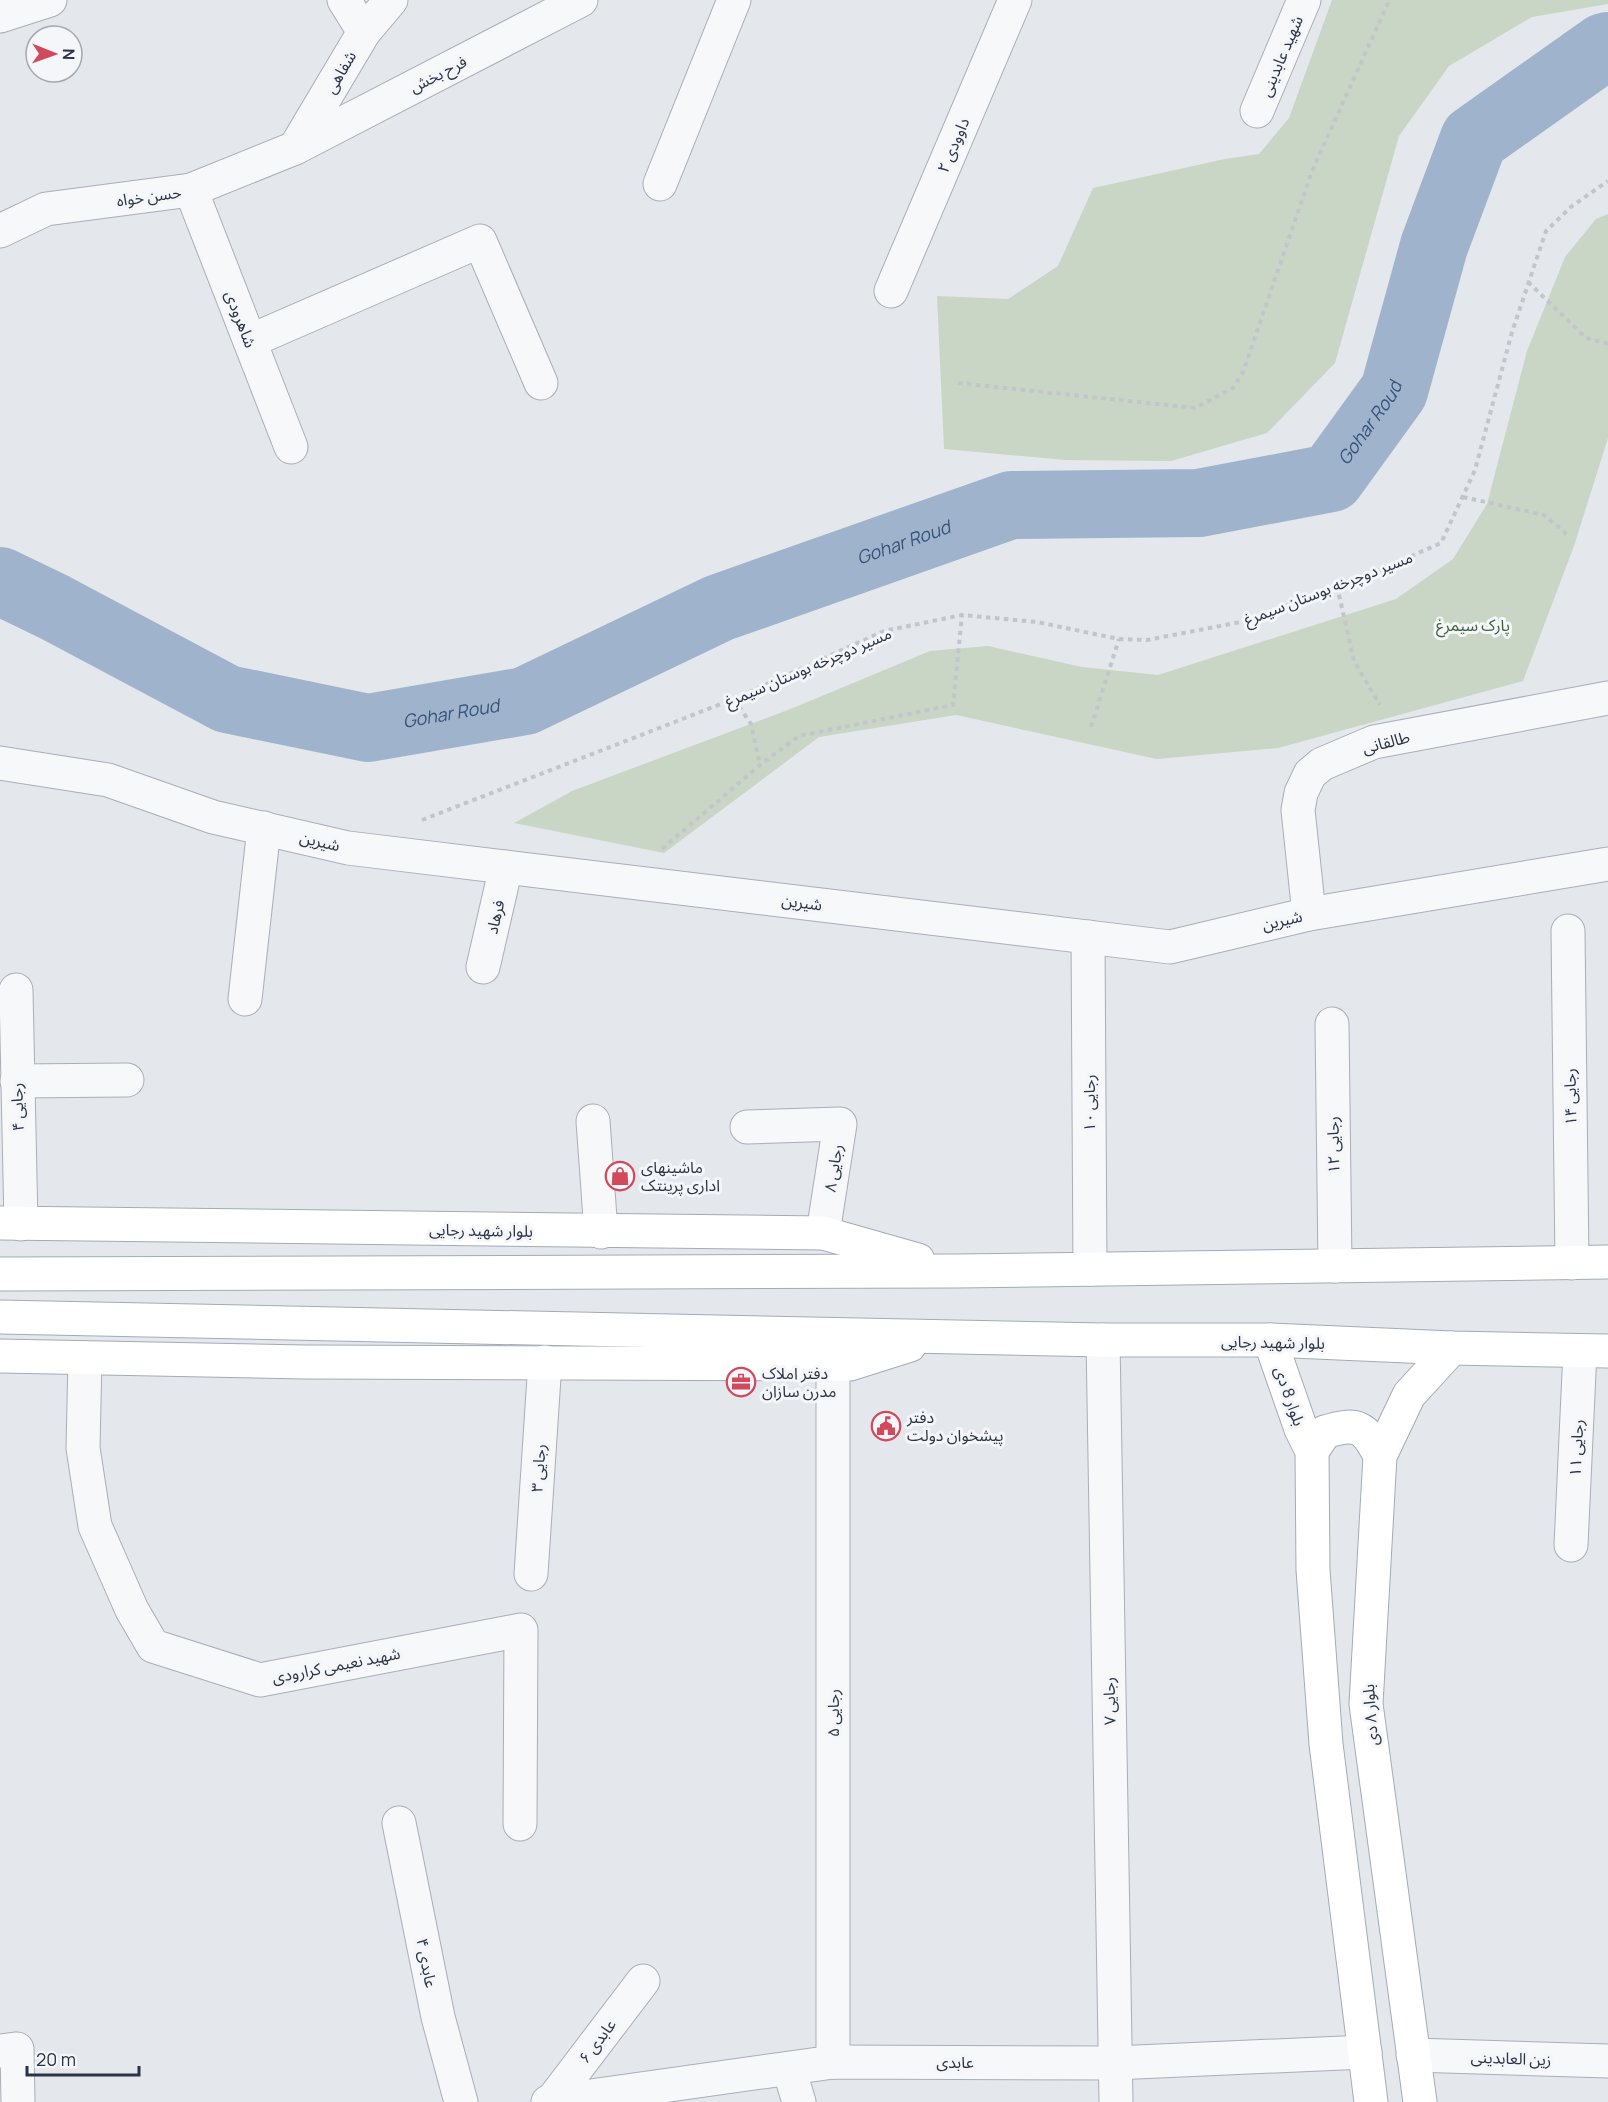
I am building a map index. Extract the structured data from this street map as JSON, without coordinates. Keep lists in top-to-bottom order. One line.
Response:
{"streets":{"main road":["بلوار شهید رجایی","بلوار 8 دی","بلوار ۸ دی"],"street":["شهید عابدینی","شفاهی","فرح بخش","داوودی ۲","حسن خواه","شاهرودی","طالقانی","شیرین","فرهاد","رجایی ۱۴","رجایی ۱۰","رجایی ۴","رجایی ۱۲","رجایی ۸","رجایی ۱۱","رجایی ۳","شهید نعیمی کرارودی","رجایی ۷","رجایی ۵","عابدی ۴","عابدی ۶","زین العابدینی","عابدی"],"path":["مسیر دوچرخه بوستان سیمرغ"]},"crossings":[["شفاهی","فرح بخش"],["شفاهی","حسن خواه"],["فرح بخش","حسن خواه"],["حسن خواه","شاهرودی"],["طالقانی","شیرین"],["شیرین","فرهاد"],["شیرین","رجایی ۱۰"],["رجایی ۱۴","بلوار شهید رجایی"],["رجایی ۱۰","بلوار شهید رجایی"],["رجایی ۴","بلوار شهید رجایی"],["رجایی ۱۲","بلوار شهید رجایی"],["رجایی ۸","بلوار شهید رجایی"],["بلوار شهید رجایی","بلوار 8 دی"],["بلوار شهید رجایی","رجایی ۱۱"],["بلوار شهید رجایی","رجایی ۳"],["بلوار شهید رجایی","شهید نعیمی کرارودی"],["بلوار شهید رجایی","رجایی ۷"],["بلوار شهید رجایی","رجایی ۵"],["بلوار شهید رجایی","بلوار ۸ دی"],["رجایی ۷","عابدی"],["رجایی ۵","عابدی"],["بلوار ۸ دی","زین العابدینی"],["عابدی ۶","عابدی"]],"water":["Gohar Roud"],"parks":["پارک سیمرغ"],"places":{"shop":["ماشینهای اداری پرینتک"],"office":["دفتر املاک مدرن سازان"],"public building":["دفتر پیشخوان دولت"]},"scale_bar":"20 m","north":"right"}
